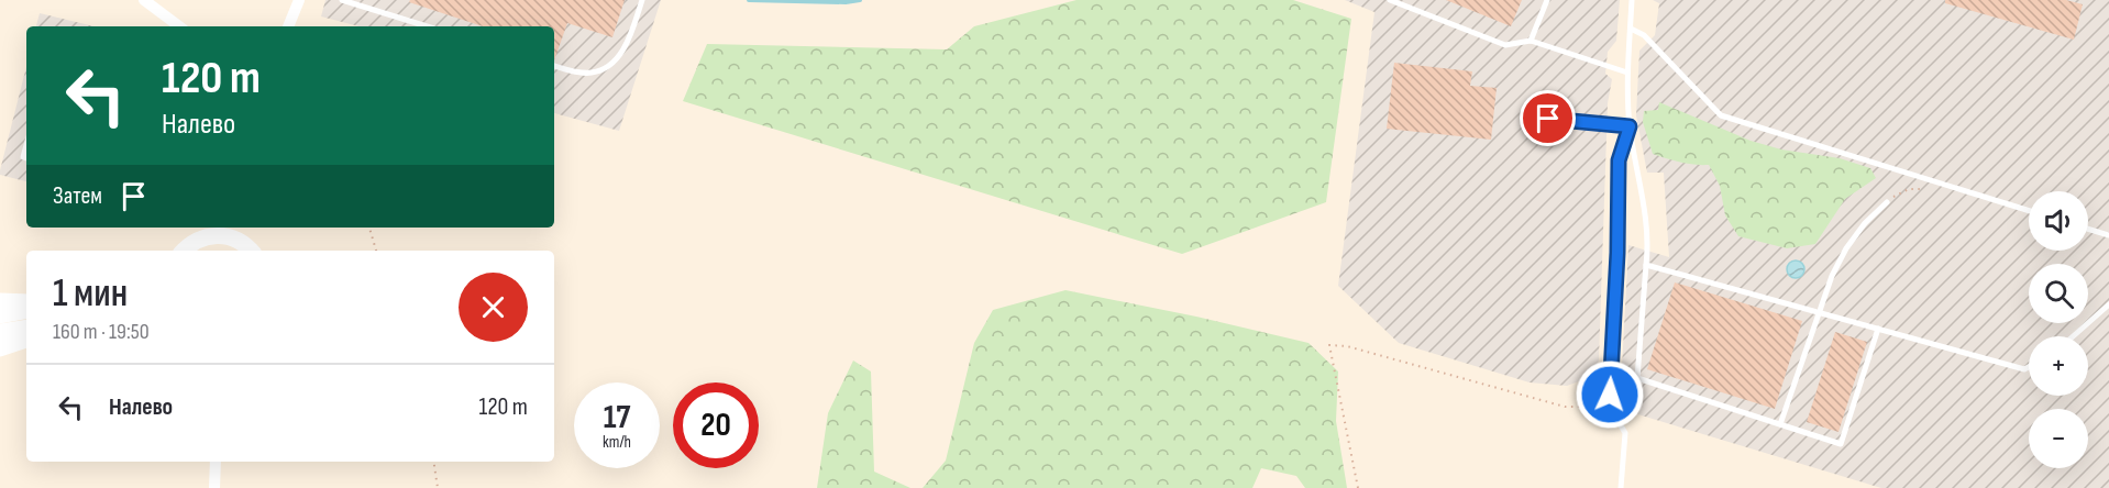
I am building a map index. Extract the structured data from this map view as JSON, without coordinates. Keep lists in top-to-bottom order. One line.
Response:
{"page":{"turn":["120 m","Налево"],"then":"Затем","map_buttons":["+","−"],"heading":["1 мин","160 m · 19:50"],"list":[{"name":"Налево","value":"120 m"}],"speed":"17 km/h","limit":"20"}}
